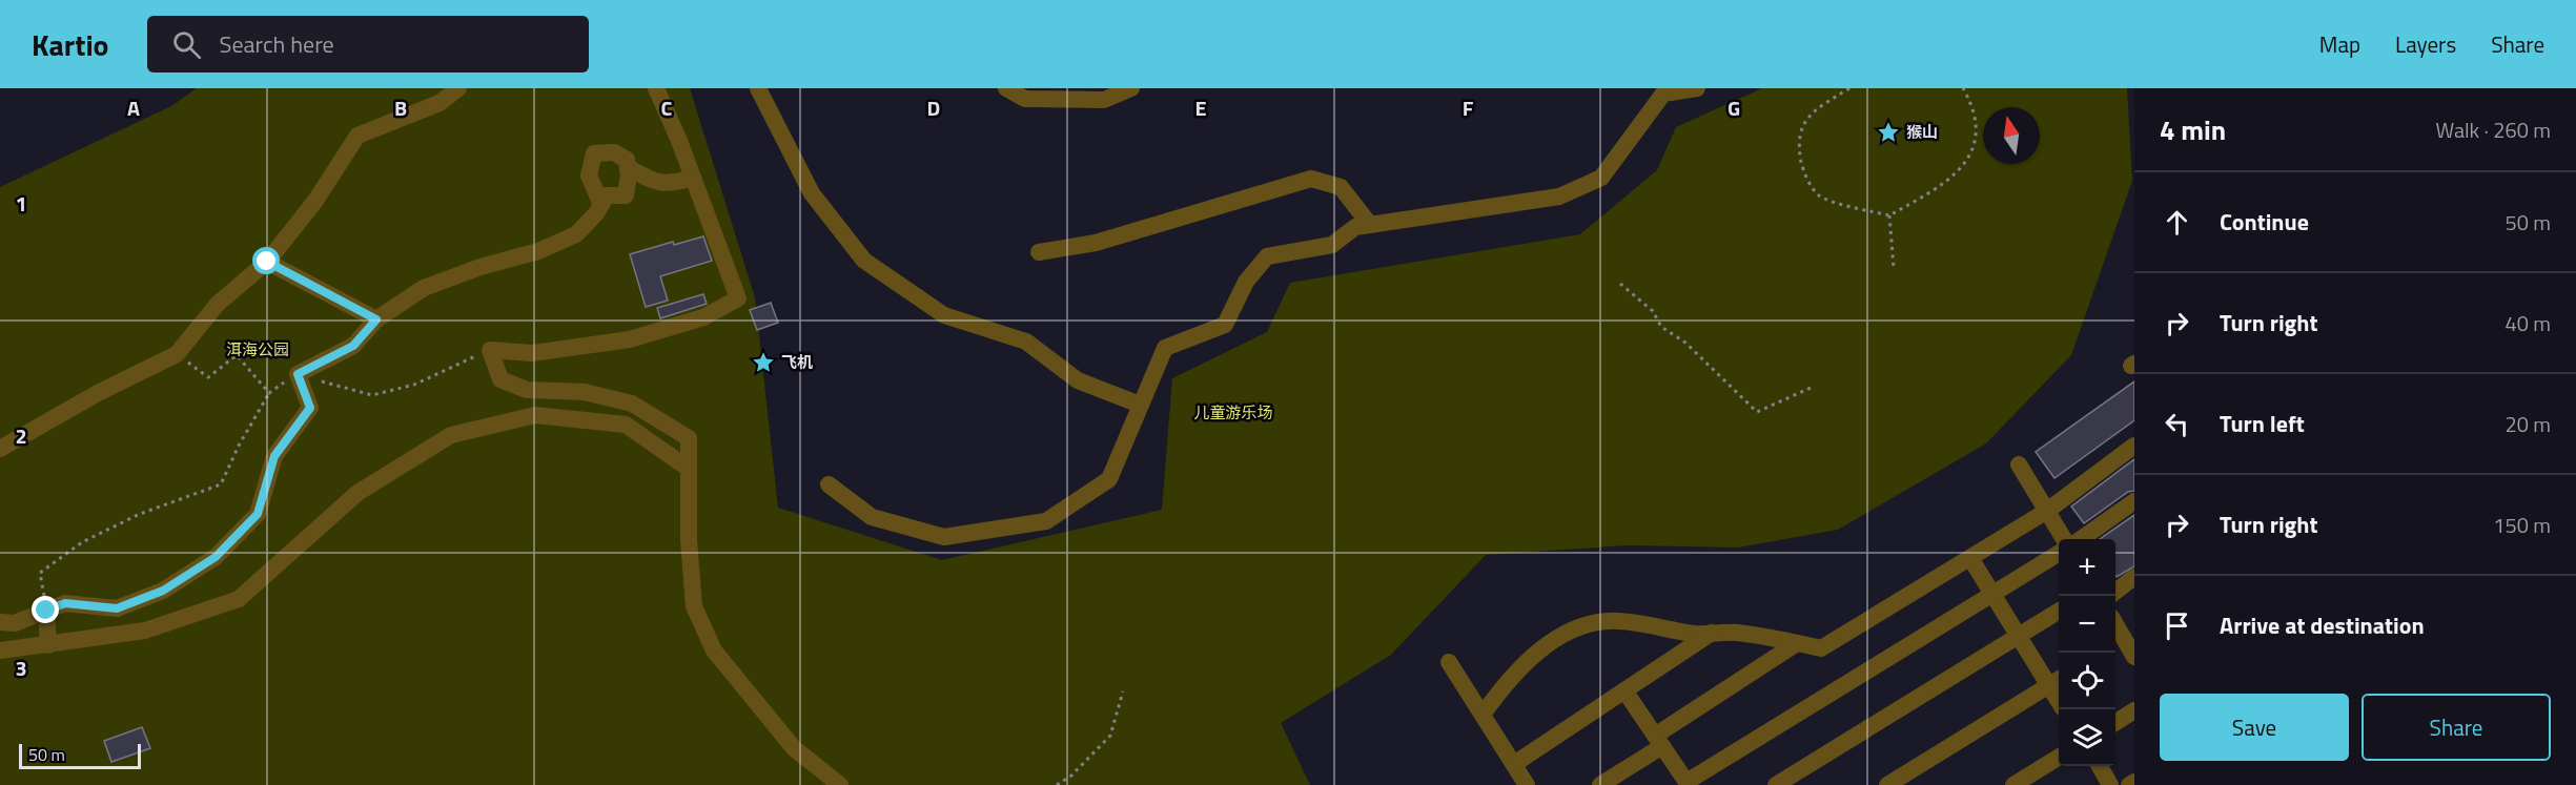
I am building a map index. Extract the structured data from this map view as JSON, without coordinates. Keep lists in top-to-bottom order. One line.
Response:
{"parks":["洱海公园","儿童游乐场"],"places":{"place":["猴山","飞机"]},"scale_bar":"50 m","north":"top","page":{"header":"Kartio","search":"Search here","nav":["Map","Layers","Share"],"heading":["4 min","Walk · 260 m"],"list":[["Continue","50 m"],["Turn right","40 m"],["Turn left","20 m"],["Turn right","150 m"],"Arrive at destination"],"map_buttons":["+","−"],"buttons":["Save","Share"],"scale":"50 m"},"grid":{"columns":["A","B","C","D","E","F","G"],"rows":["1","2","3"]}}
